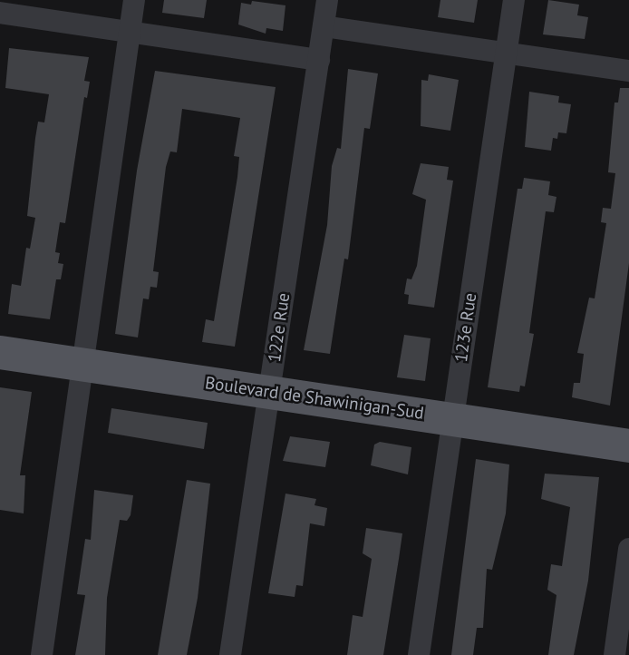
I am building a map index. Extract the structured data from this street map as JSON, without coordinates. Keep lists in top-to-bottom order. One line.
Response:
{"streets":{"main road":["Boulevard de Shawinigan-Sud"],"street":["122e Rue","123e Rue"]},"crossings":[["122e Rue","Boulevard de Shawinigan-Sud"],["123e Rue","Boulevard de Shawinigan-Sud"]]}
